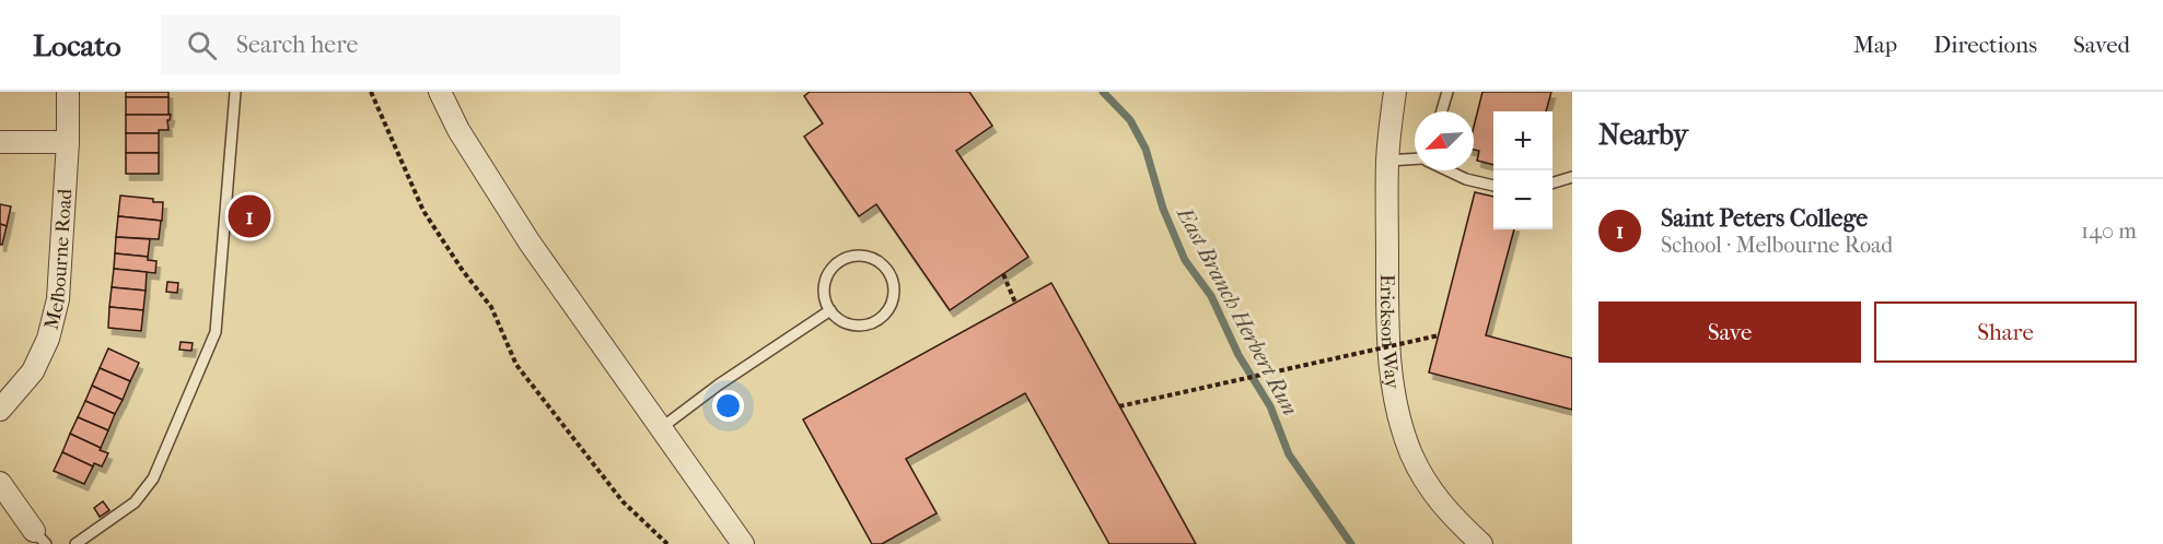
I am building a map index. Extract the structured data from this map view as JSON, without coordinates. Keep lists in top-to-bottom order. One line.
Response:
{"streets":{"street":["Melbourne Road","Erickson Way"]},"water":["East Branch Herbert Run"],"north":"bottom left","page":{"header":"Locato","search":"Search here","nav":["Map","Directions","Saved"],"heading":"Nearby","map_buttons":["+","−"],"list":[{"mark":"1","name":"Saint Peters College","note":"School · Melbourne Road","value":"140 m"}],"pins":"1","buttons":["Save","Share"]}}
